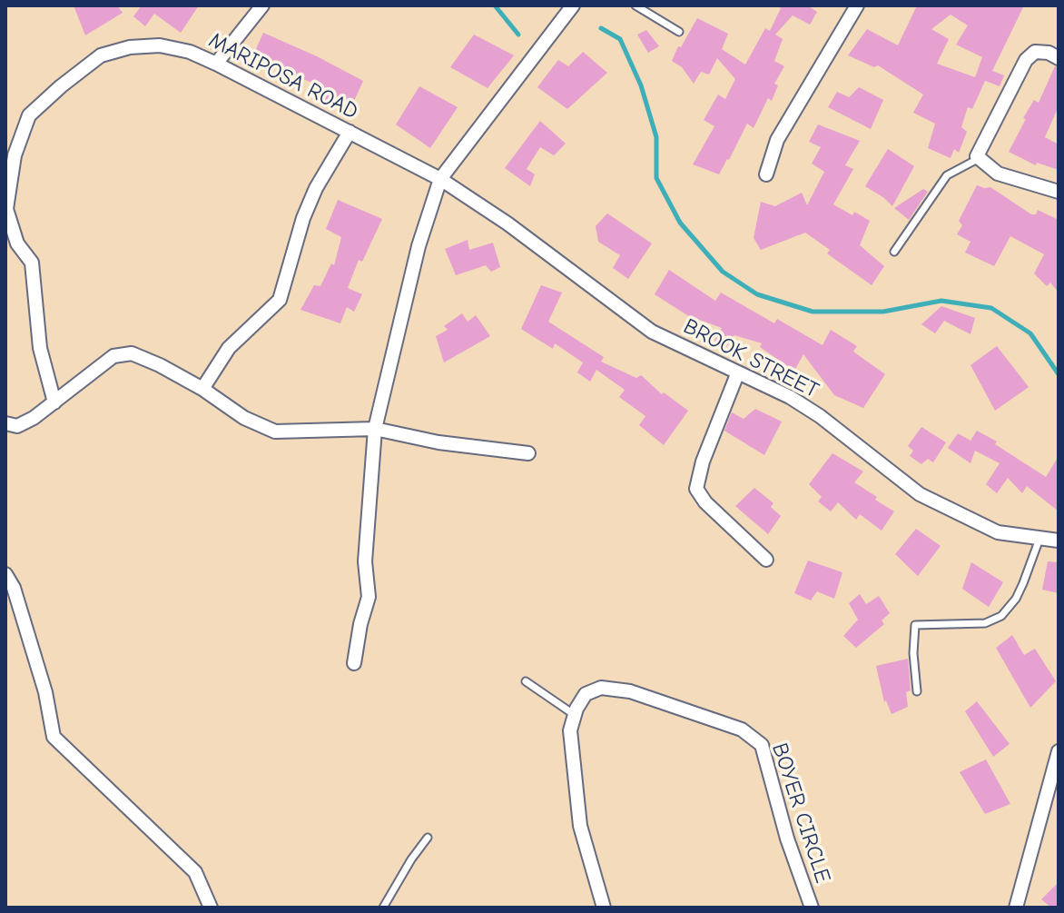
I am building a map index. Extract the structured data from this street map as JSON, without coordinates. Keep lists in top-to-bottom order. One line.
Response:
{"streets":{"street":["MARIPOSA ROAD","BROOK STREET","BOYER CIRCLE"]},"crossings":[["MARIPOSA ROAD","BROOK STREET"]]}
